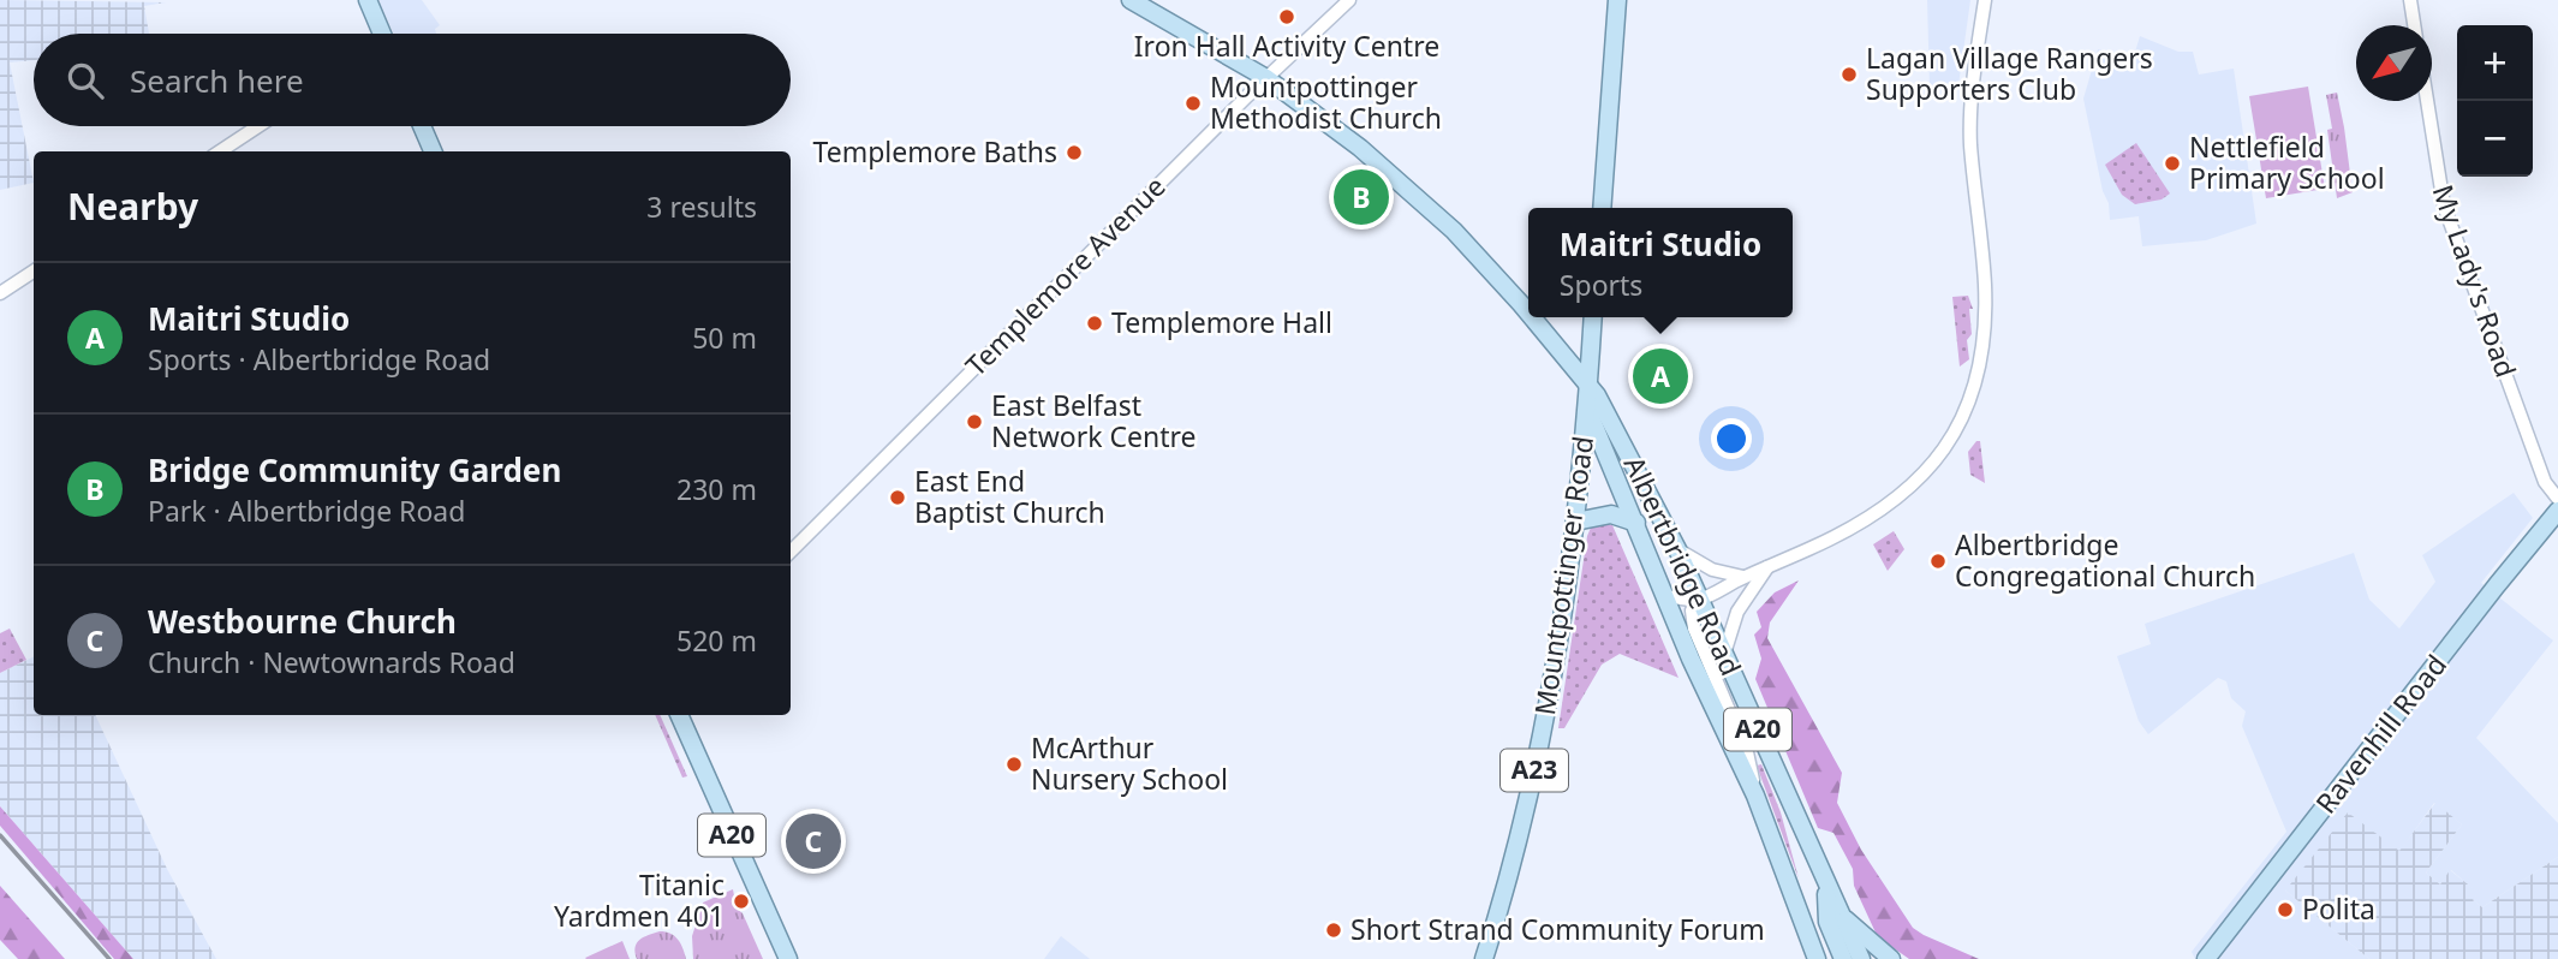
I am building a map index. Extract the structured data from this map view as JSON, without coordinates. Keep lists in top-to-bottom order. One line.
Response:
{"streets":{"main road":["Albertbridge Road","Mountpottinger Road","A20","Ravenhill Road","A23"],"street":["Templemore Avenue","My Lady's Road"]},"crossings":[["Templemore Avenue","Albertbridge Road"],["Albertbridge Road","Mountpottinger Road"],["Albertbridge Road","A23"],["Mountpottinger Road","A23"]],"places":["Iron Hall Activity Centre","Lagan Village Rangers Supporters Club","Mountpottinger Methodist Church","Templemore Baths","Nettlefield Primary School","Templemore Hall","East Belfast Network Centre","East End Baptist Church","Albertbridge Congregational Church","McArthur Nursery School","Titanic Yardmen 401","Polita","Short Strand Community Forum"],"north":"bottom left","page":{"map_buttons":["+","−"],"search":"Search here","heading":["Nearby","3 results"],"pins":["B","A","C"],"popup":["Maitri Studio","Sports"],"list":[{"mark":"A","name":"Maitri Studio","note":"Sports · Albertbridge Road","value":"50 m"},{"mark":"B","name":"Bridge Community Garden","note":"Park · Albertbridge Road","value":"230 m"},{"mark":"C","name":"Westbourne Church","note":"Church · Newtownards Road","value":"520 m"}]}}
